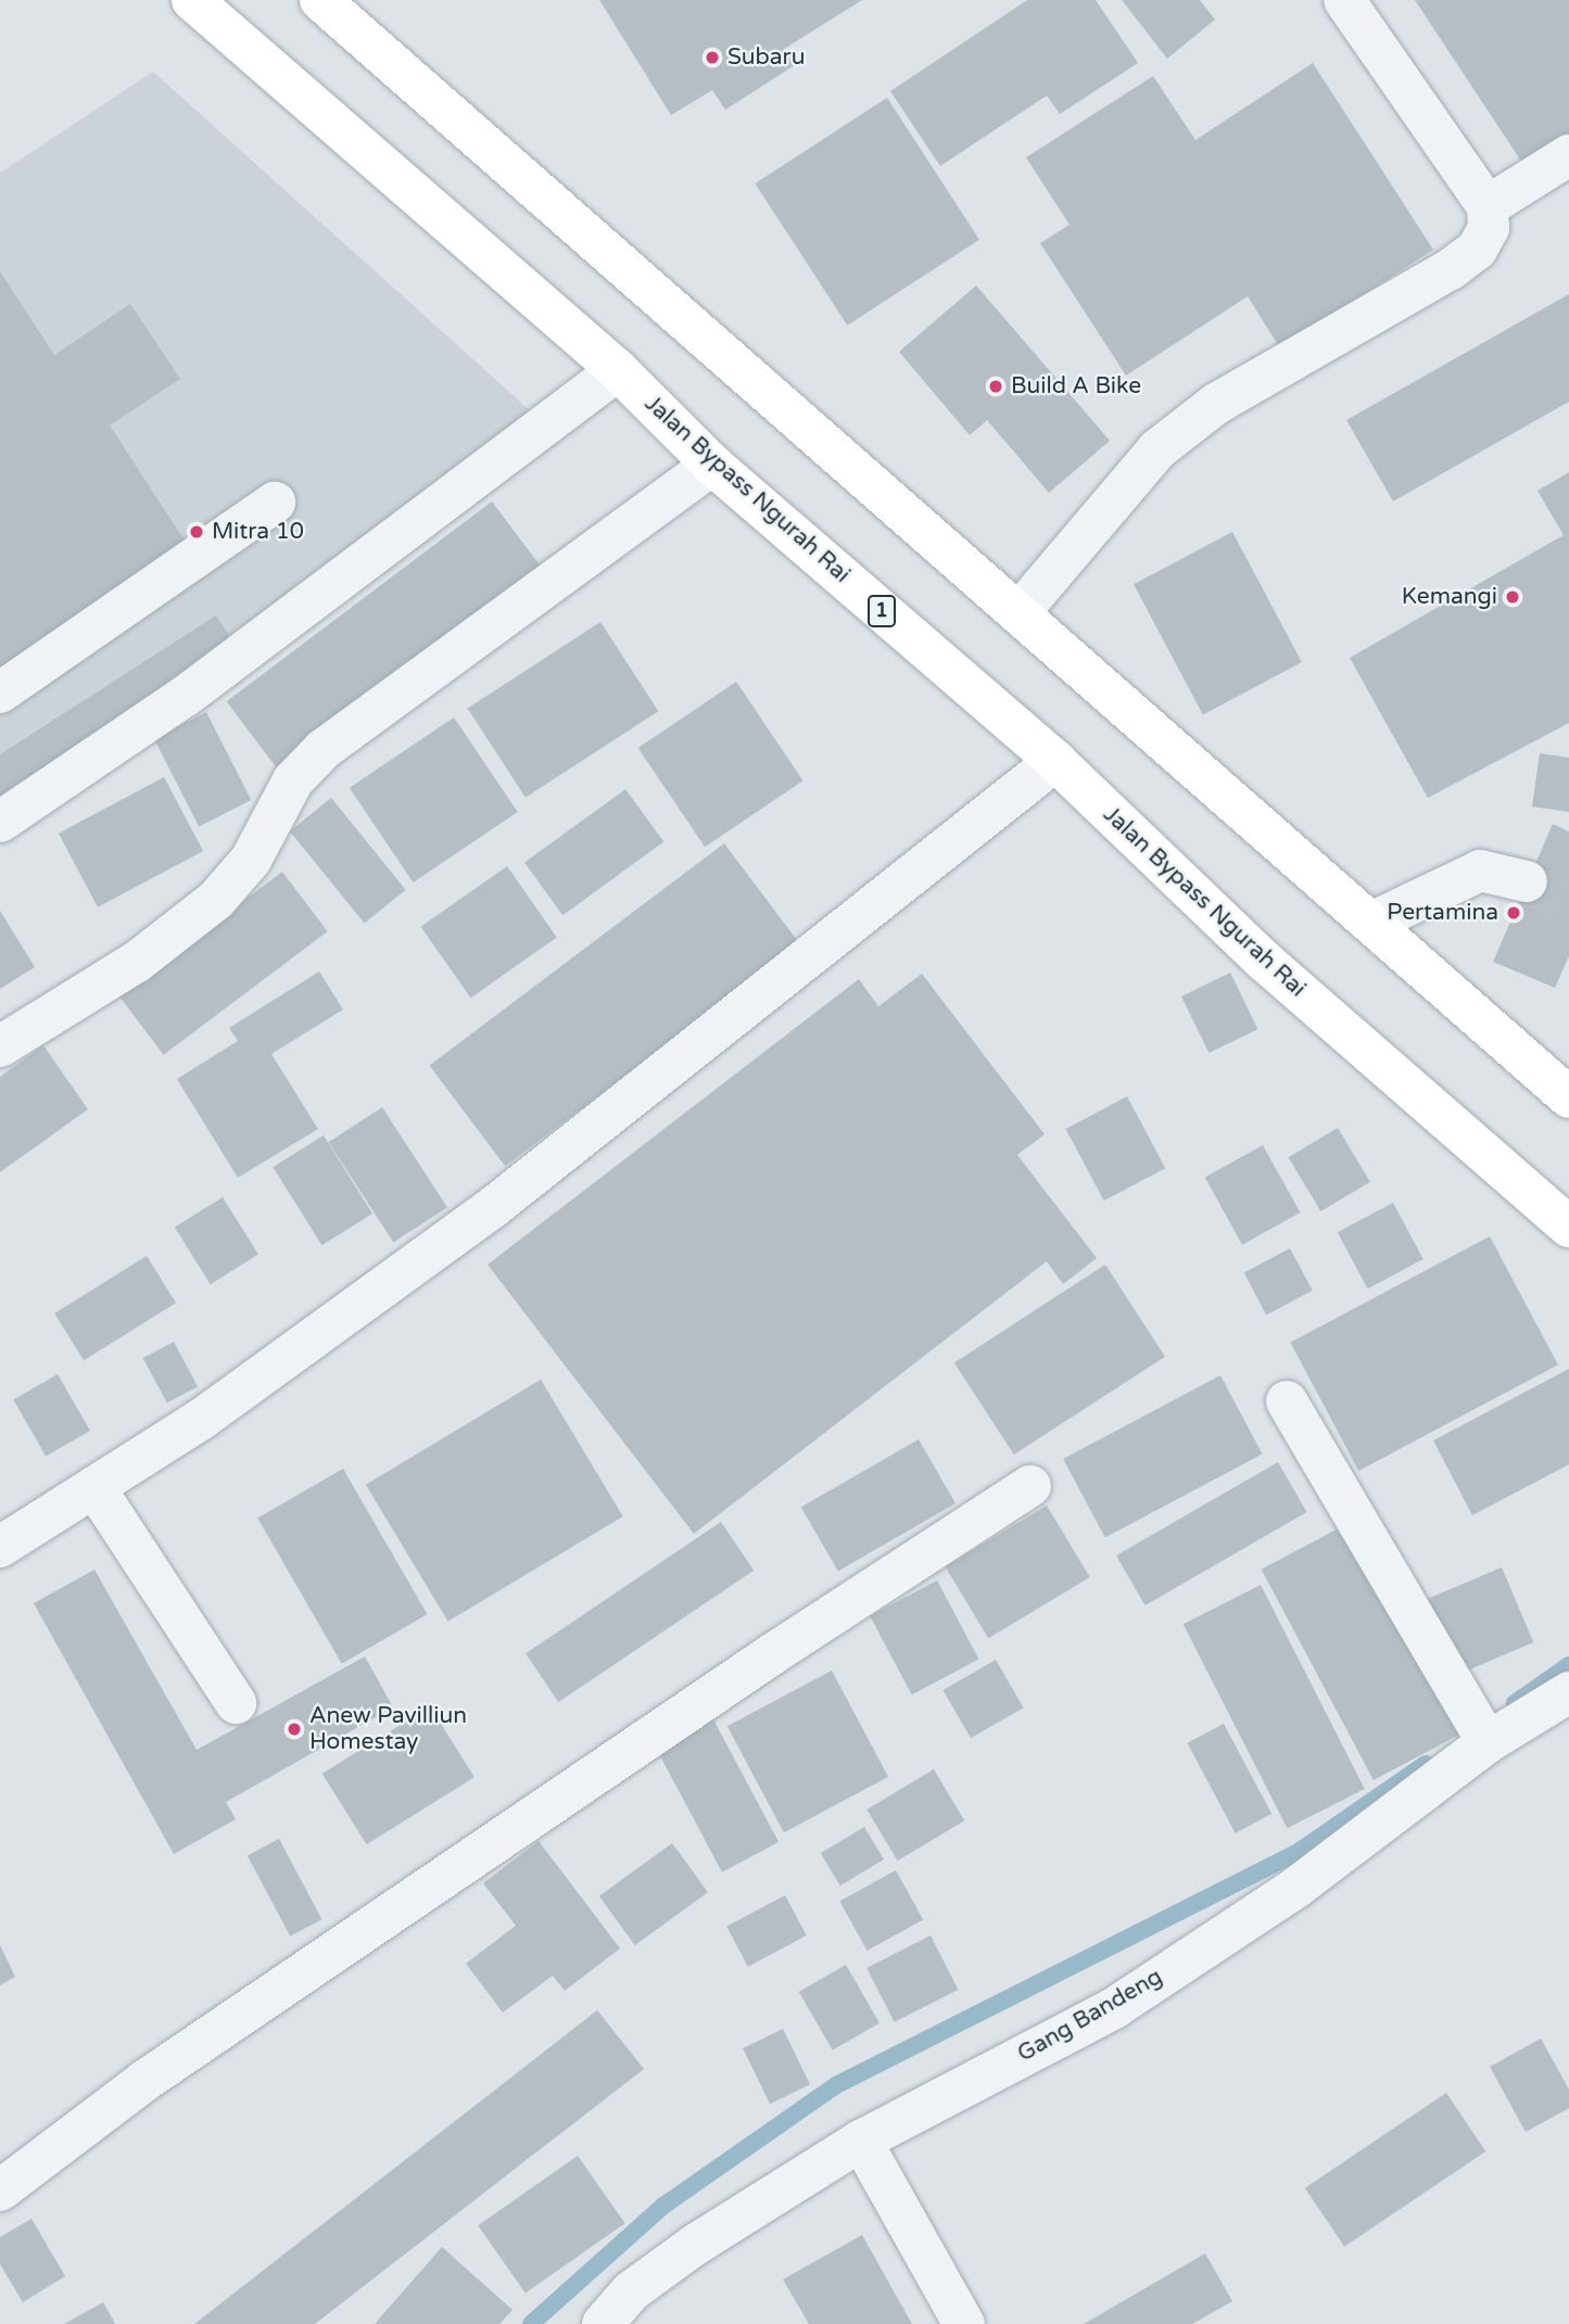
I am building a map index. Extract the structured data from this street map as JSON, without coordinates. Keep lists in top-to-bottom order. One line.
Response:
{"streets":{"highway":["Jalan Bypass Ngurah Rai","1"],"street":["Gang Bandeng"]},"places":["Subaru","Build A Bike","Mitra 10","Kemangi","Pertamina","Anew Pavilliun Homestay"]}
